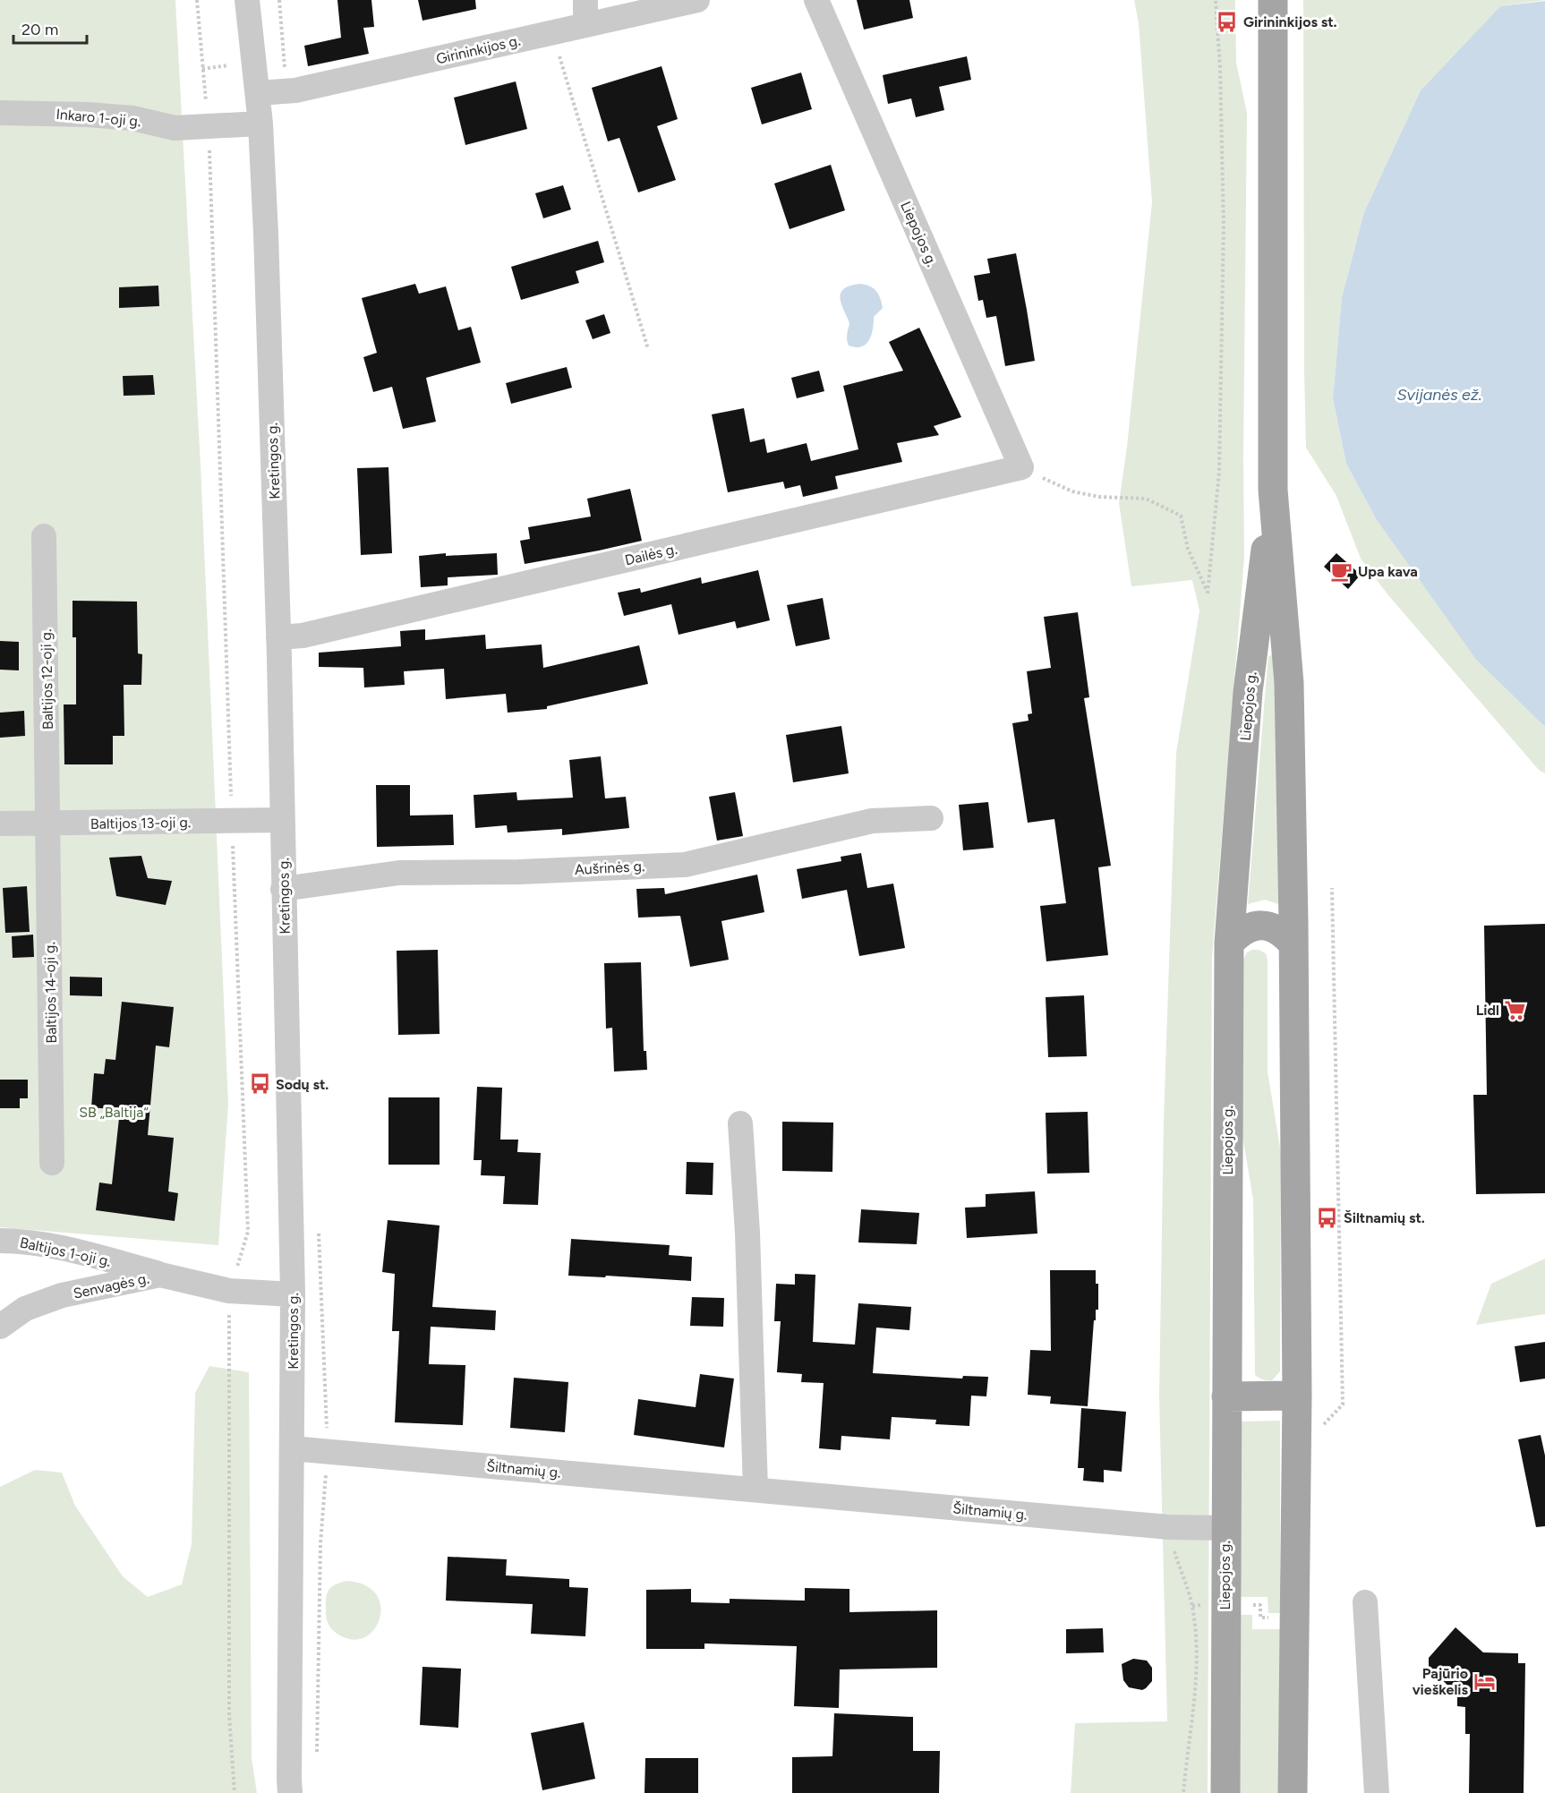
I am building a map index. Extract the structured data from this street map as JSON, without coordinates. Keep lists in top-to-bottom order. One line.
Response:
{"streets":{"main road":["Liepojos g."],"street":["Girininkijos g.","Inkaro 1-oji g.","Kretingos g.","Dailės g.","Baltijos 12-oji g.","Baltijos 13-oji g.","Aušrinės g.","Baltijos 14-oji g.","Baltijos 1-oji g.","Senvagės g.","Šiltnamių g."]},"crossings":[["Girininkijos g.","Kretingos g."],["Inkaro 1-oji g.","Kretingos g."],["Liepojos g.","Dailės g."],["Liepojos g.","Šiltnamių g."],["Kretingos g.","Dailės g."],["Kretingos g.","Baltijos 13-oji g."],["Kretingos g.","Aušrinės g."],["Kretingos g.","Senvagės g."],["Kretingos g.","Šiltnamių g."],["Baltijos 12-oji g.","Baltijos 13-oji g."],["Baltijos 12-oji g.","Baltijos 14-oji g."],["Baltijos 13-oji g.","Baltijos 14-oji g."],["Baltijos 1-oji g.","Senvagės g."]],"water":["Svijanės ež."],"parks":["SB „Baltija“"],"places":{"bus stop":["Girininkijos st.","Sodų st.","Šiltnamių st."],"cafe":["Upa kava"],"supermarket":["Lidl"],"hotel":["Pajūrio vieškelis"]},"scale_bar":"20 m"}
